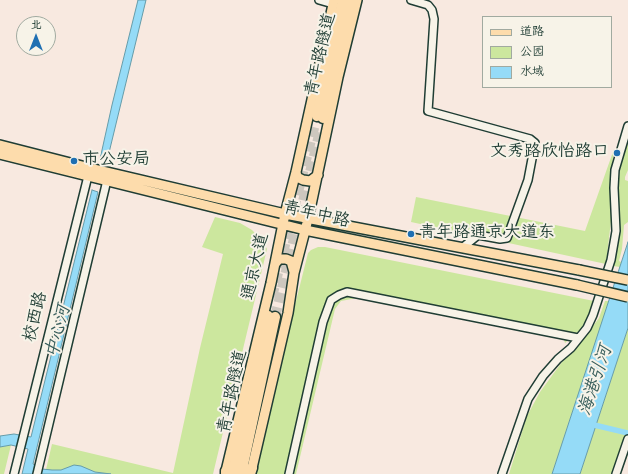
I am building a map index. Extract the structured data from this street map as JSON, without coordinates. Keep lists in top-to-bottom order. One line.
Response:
{"streets":{"highway":["青年路隧道"],"main road":["青年中路","通京大道"],"street":["校西路"]},"crossings":[["青年路隧道","通京大道"],["青年中路","通京大道"],["青年中路","校西路"]],"water":["中心河","海港引河"],"places":["文秀路欣怡路口","市公安局","青年路通京大道东"],"legend":["道路","公园","水域"],"north":"top"}
